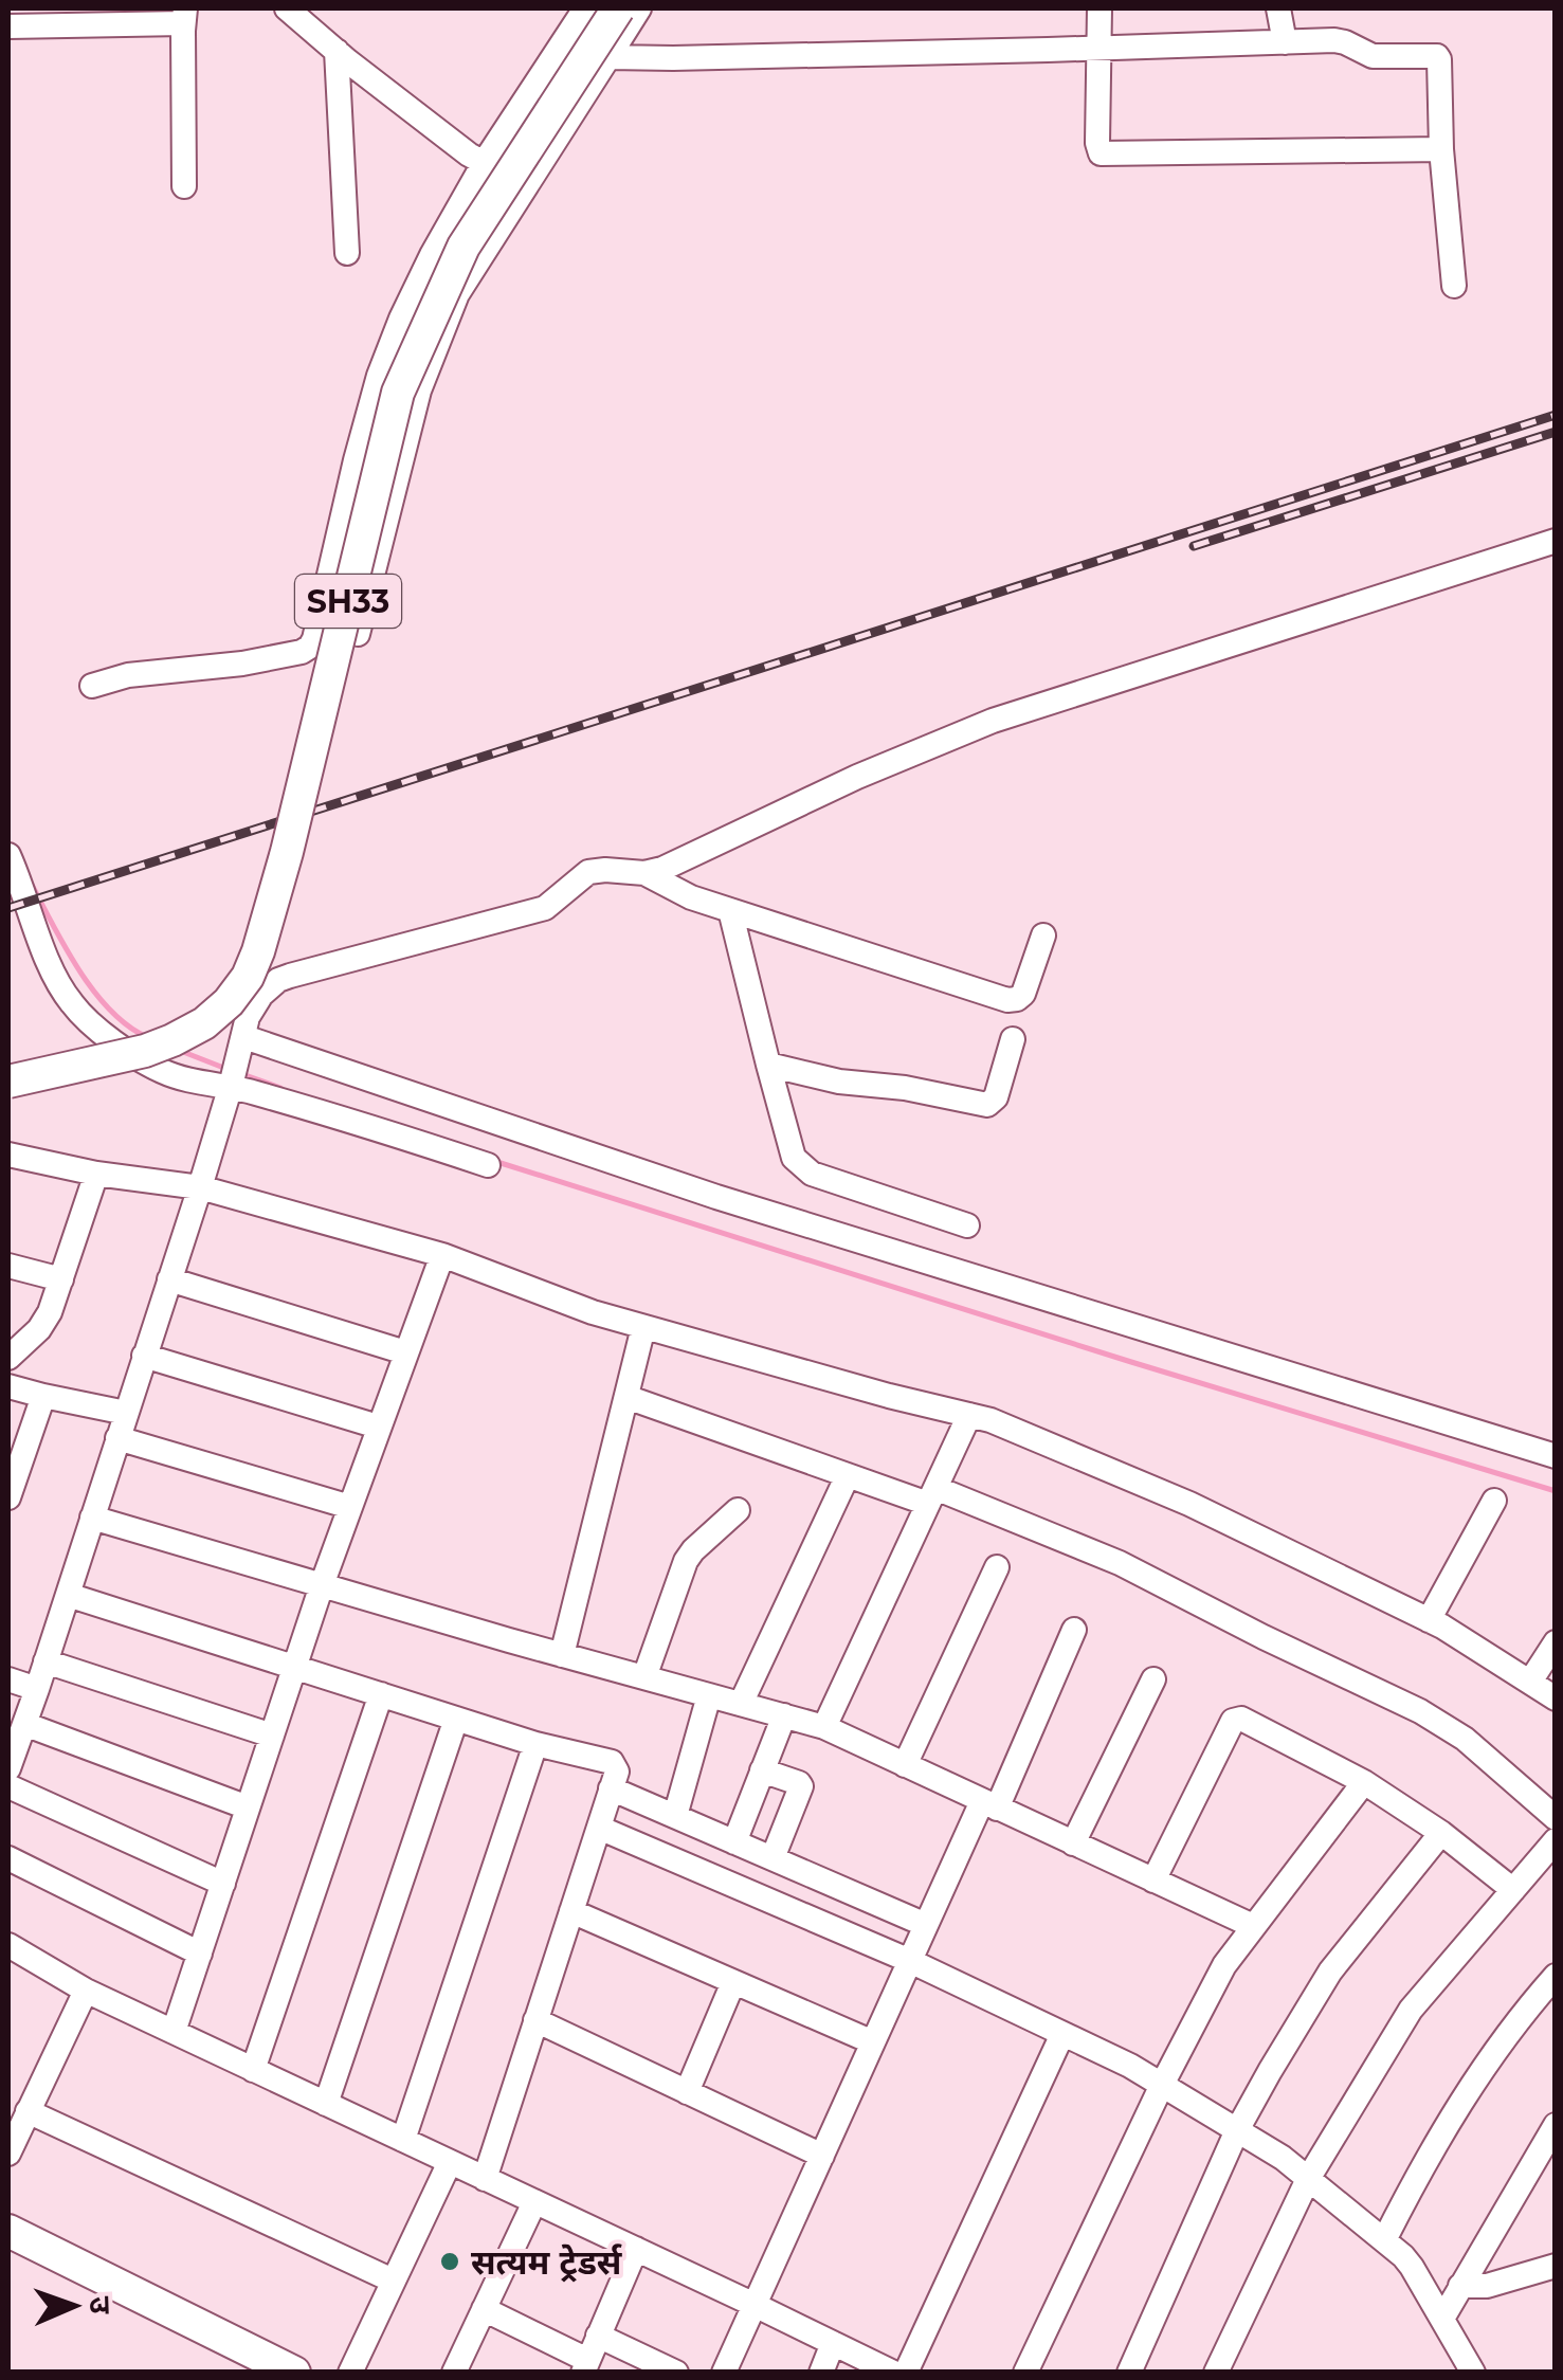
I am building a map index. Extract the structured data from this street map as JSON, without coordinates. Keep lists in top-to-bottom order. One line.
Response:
{"streets":{"main road":["SH33"]},"places":["सत्यम ट्रेडर्स"],"north":"right"}
